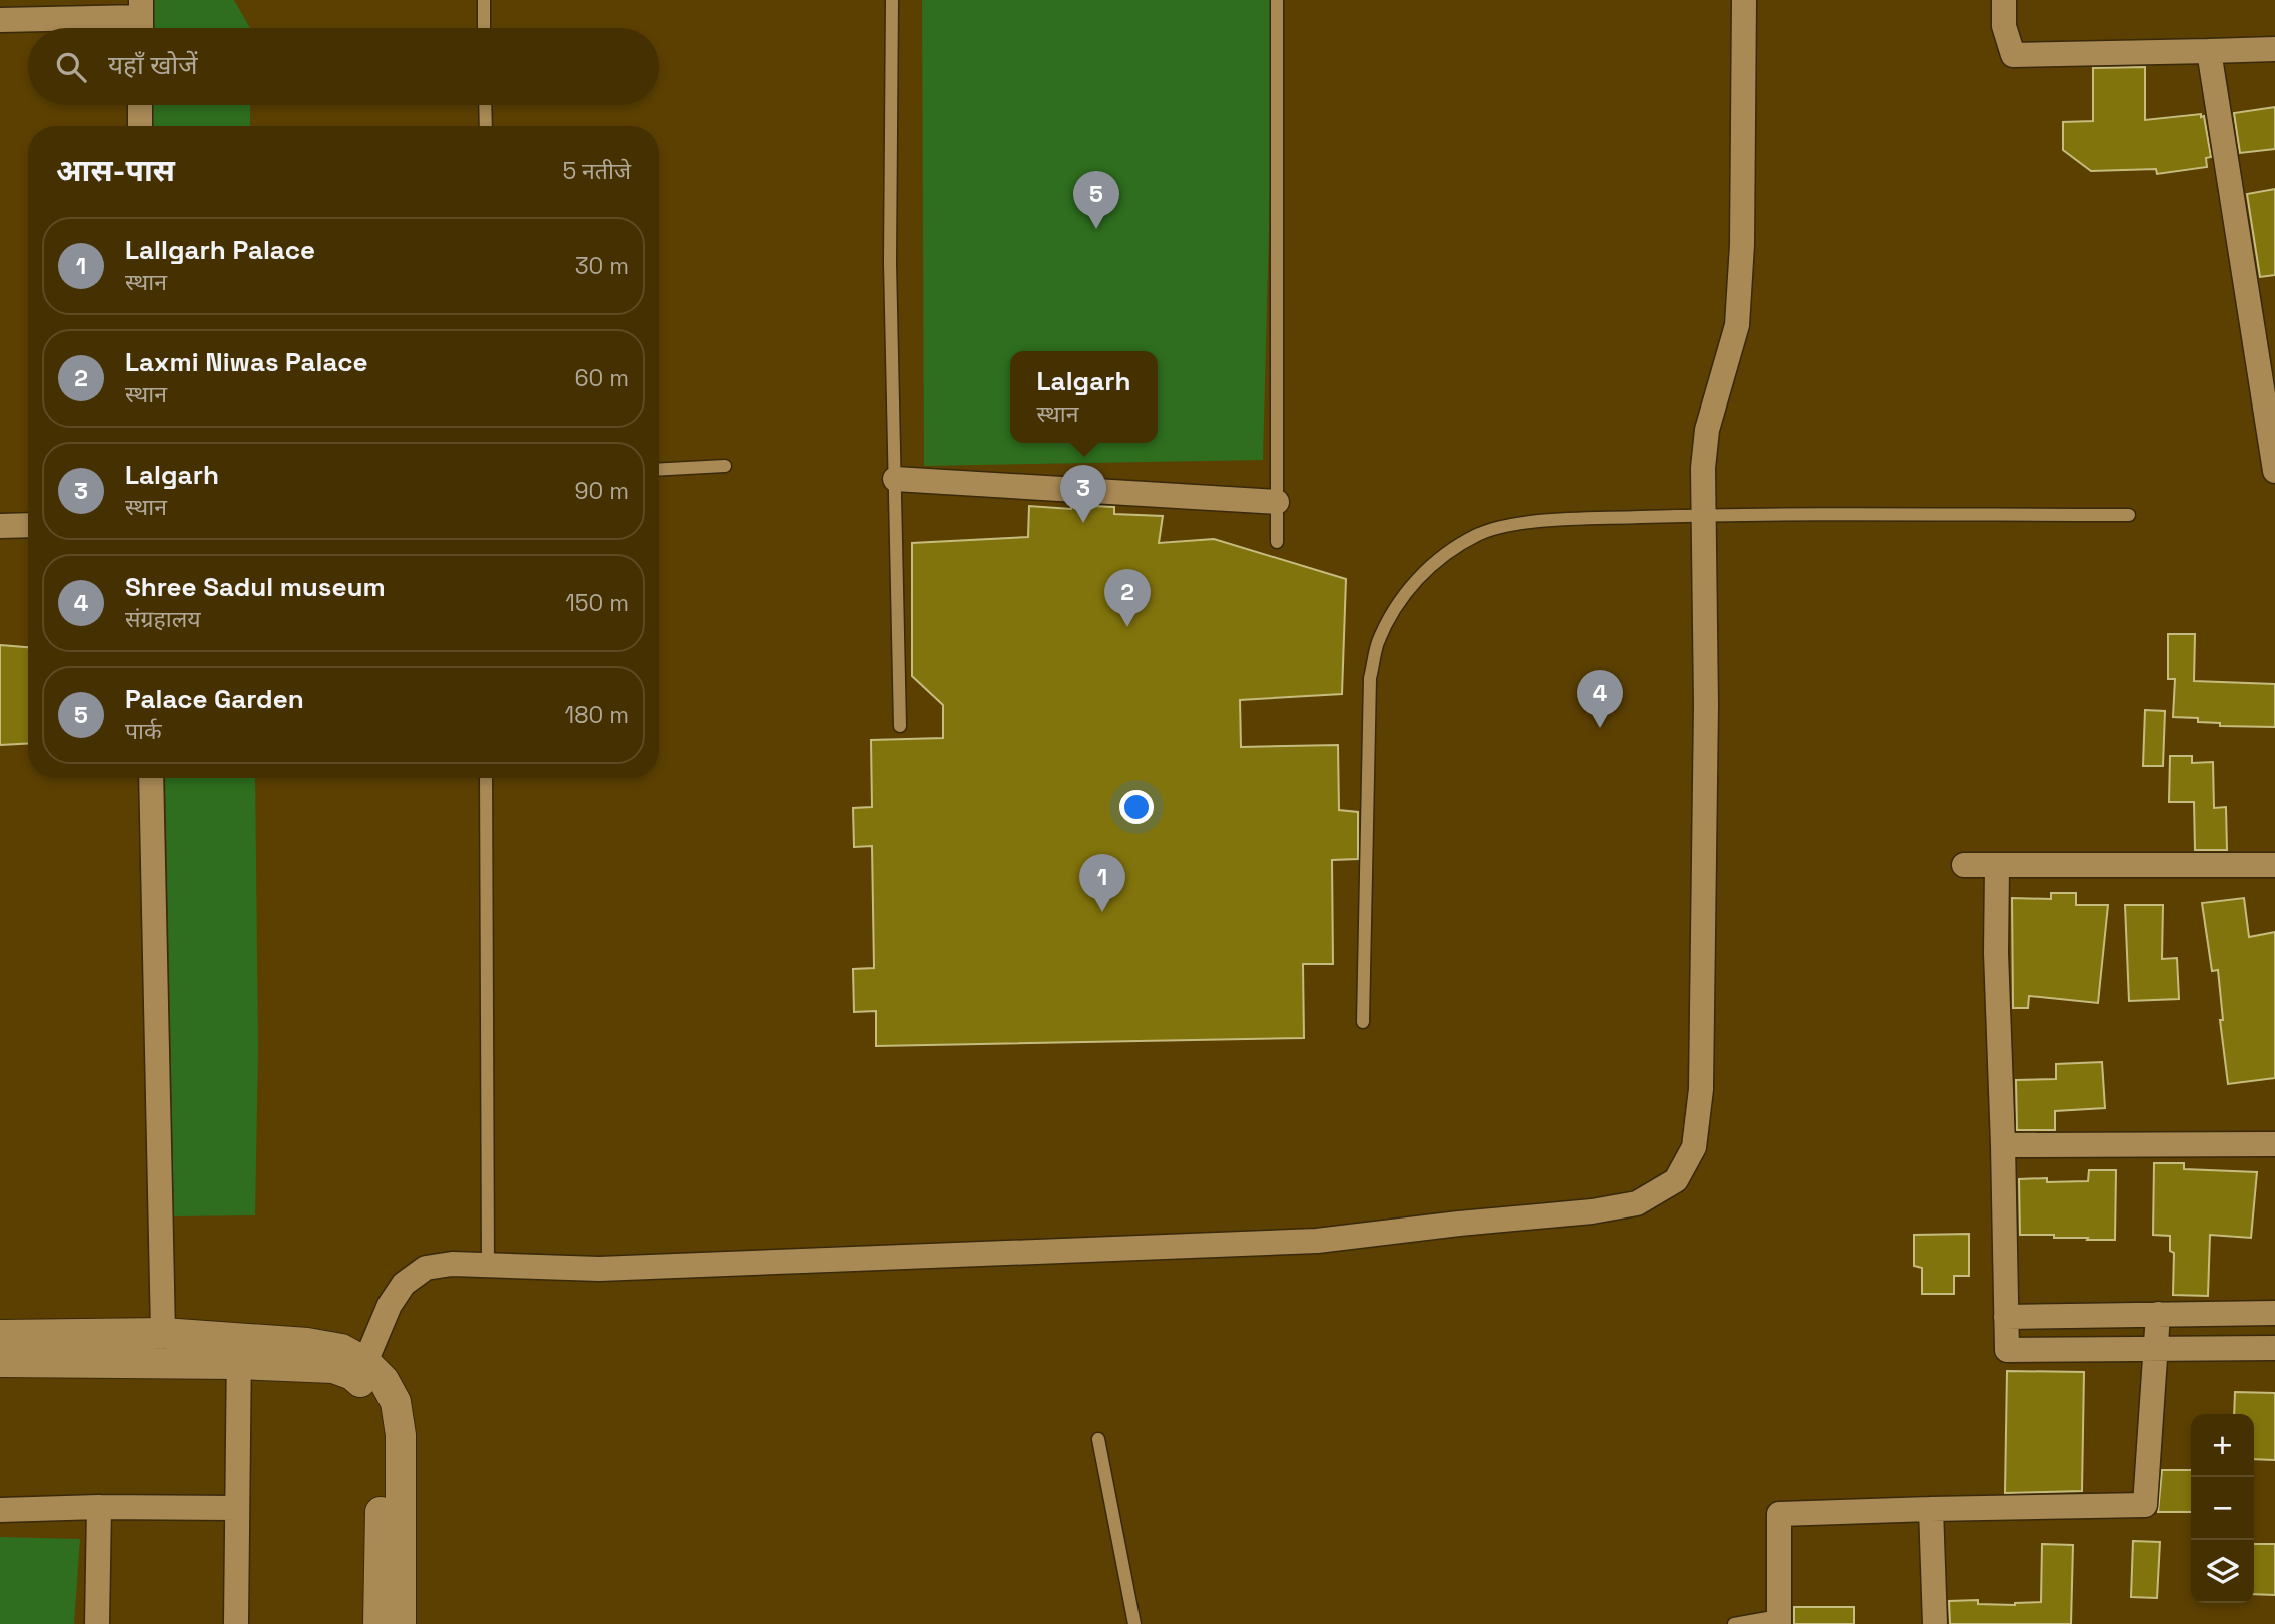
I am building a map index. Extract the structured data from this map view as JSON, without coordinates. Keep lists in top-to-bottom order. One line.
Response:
{"page":{"search":"यहाँ खोजें","heading":["आस-पास","5 नतीजे"],"pins":["5","3","2","4","1"],"list":[{"mark":"1","name":"Lallgarh Palace","note":"स्थान","value":"30 m"},{"mark":"2","name":"Laxmi Niwas Palace","note":"स्थान","value":"60 m"},{"mark":"3","name":"Lalgarh","note":"स्थान","value":"90 m"},{"mark":"4","name":"Shree Sadul museum","note":"संग्रहालय","value":"150 m"},{"mark":"5","name":"Palace Garden","note":"पार्क","value":"180 m"}],"popup":["Lalgarh","स्थान"],"map_buttons":["+","−"]}}
